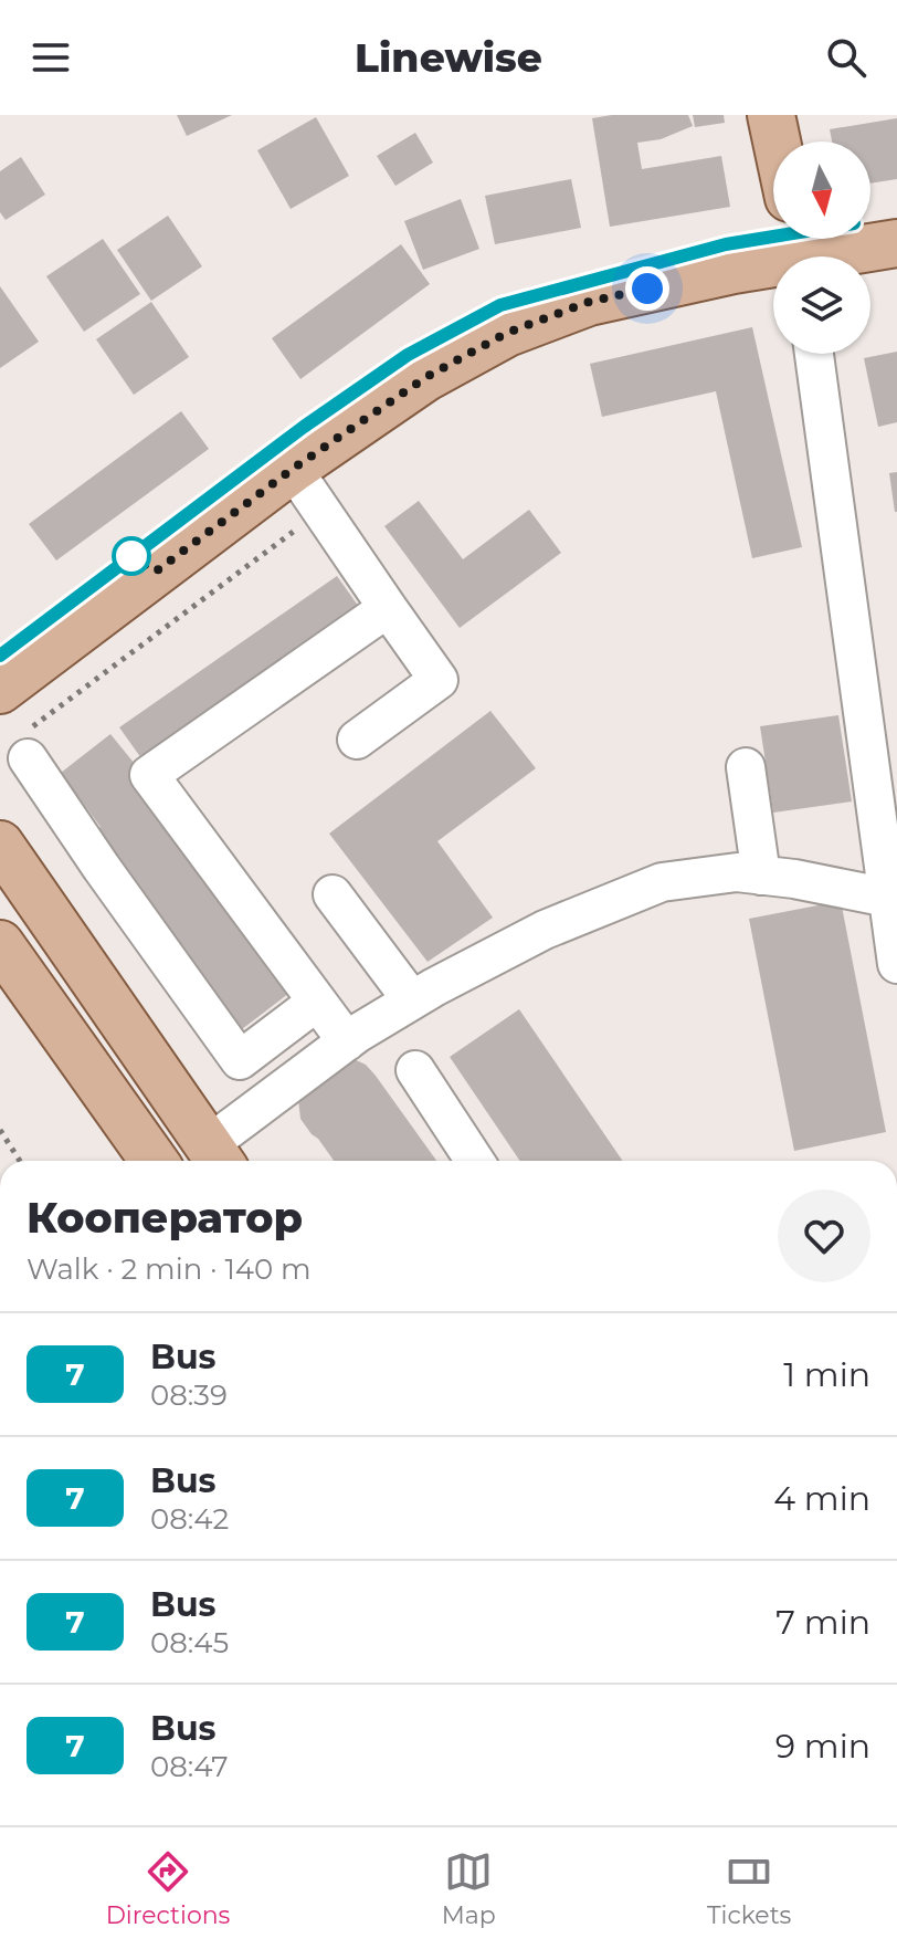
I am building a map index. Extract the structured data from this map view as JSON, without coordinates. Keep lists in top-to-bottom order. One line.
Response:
{"lines":["bus line 7"],"north":"bottom","page":{"header":"Linewise","heading":["Кооператор","Walk · 2 min · 140 m"],"list":[{"mark":"7","name":"Bus","note":"08:39","value":"1 min"},{"mark":"7","name":"Bus","note":"08:42","value":"4 min"},{"mark":"7","name":"Bus","note":"08:45","value":"7 min"},{"mark":"7","name":"Bus","note":"08:47","value":"9 min"}],"tabs":["Directions","Map","Tickets"]}}
